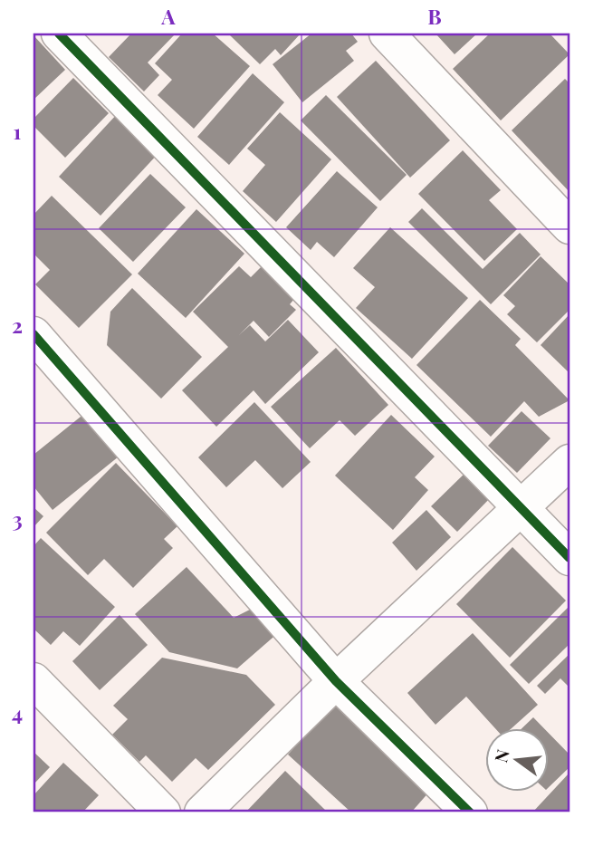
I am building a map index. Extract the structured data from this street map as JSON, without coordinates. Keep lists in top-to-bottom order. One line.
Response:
{"north":"left","grid":{"columns":["A","B"],"rows":["1","2","3","4"]}}
